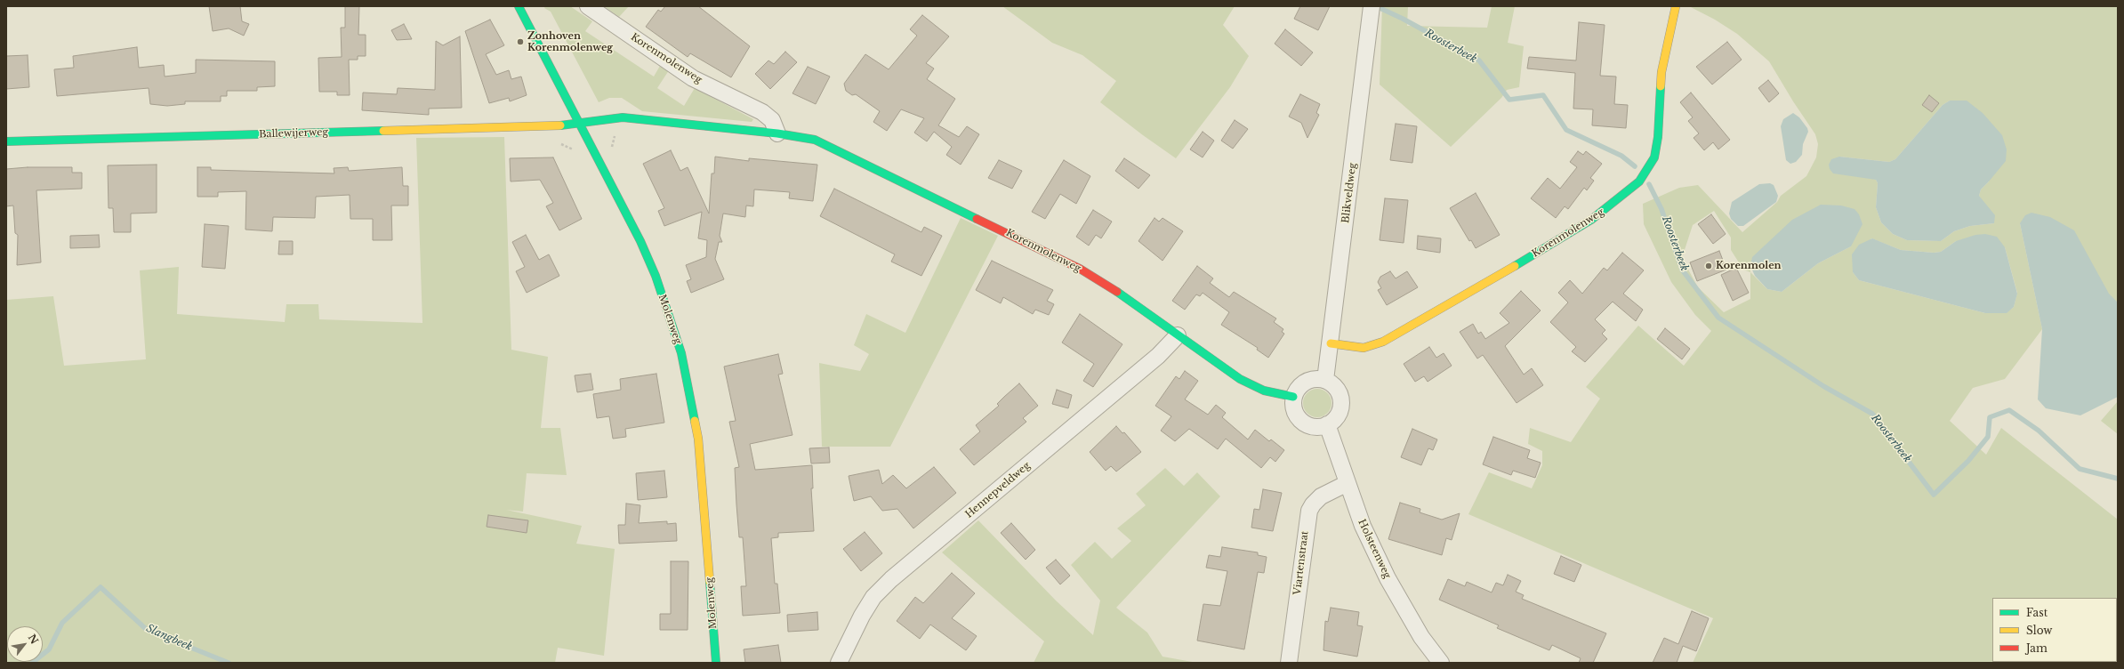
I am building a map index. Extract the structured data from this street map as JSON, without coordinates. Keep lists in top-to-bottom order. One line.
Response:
{"streets":{"street":["Korenmolenweg","Ballewijerweg","Blikveldweg","Molenweg","Hennepveldweg","Holsteenweg","Viartenstraat"]},"crossings":[["Korenmolenweg","Ballewijerweg"],["Korenmolenweg","Blikveldweg"],["Korenmolenweg","Molenweg"],["Korenmolenweg","Hennepveldweg"],["Korenmolenweg","Holsteenweg"],["Ballewijerweg","Molenweg"],["Blikveldweg","Holsteenweg"],["Holsteenweg","Viartenstraat"]],"water":["Roosterbeek","Slangbeek"],"places":["Zonhoven Korenmolenweg","Korenmolen"],"legend":["Fast","Slow","Jam"],"north":"top right"}
